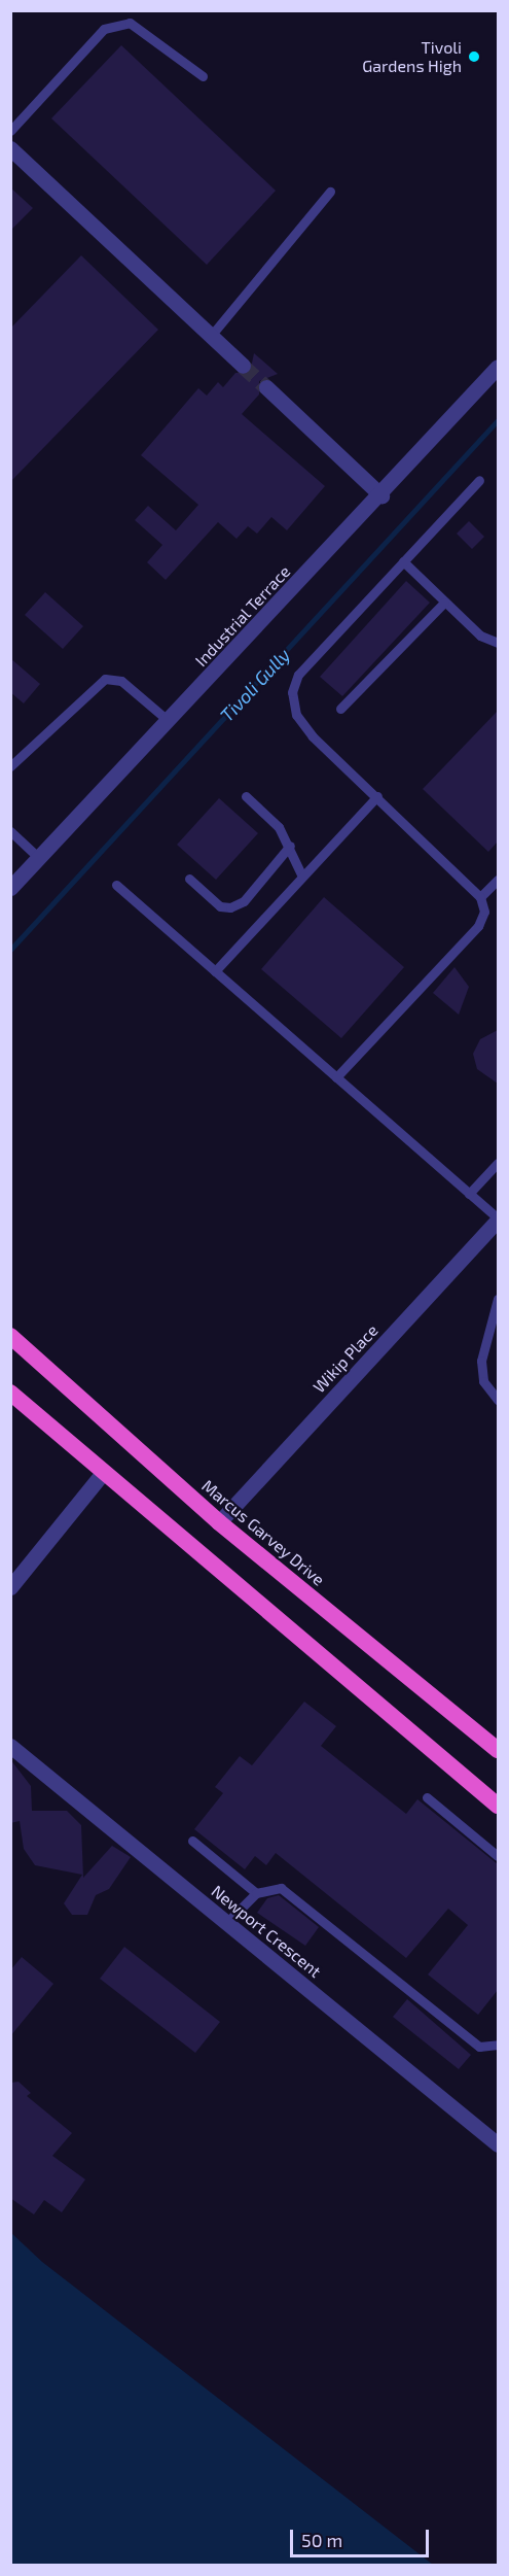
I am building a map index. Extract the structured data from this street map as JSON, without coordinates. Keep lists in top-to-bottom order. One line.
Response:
{"streets":{"highway":["Marcus Garvey Drive"],"street":["Industrial Terrace","Wikip Place","Newport Crescent"]},"crossings":[["Wikip Place","Marcus Garvey Drive"]],"water":["Tivoli Gully"],"places":["Tivoli Gardens High"],"scale_bar":"50 m"}
